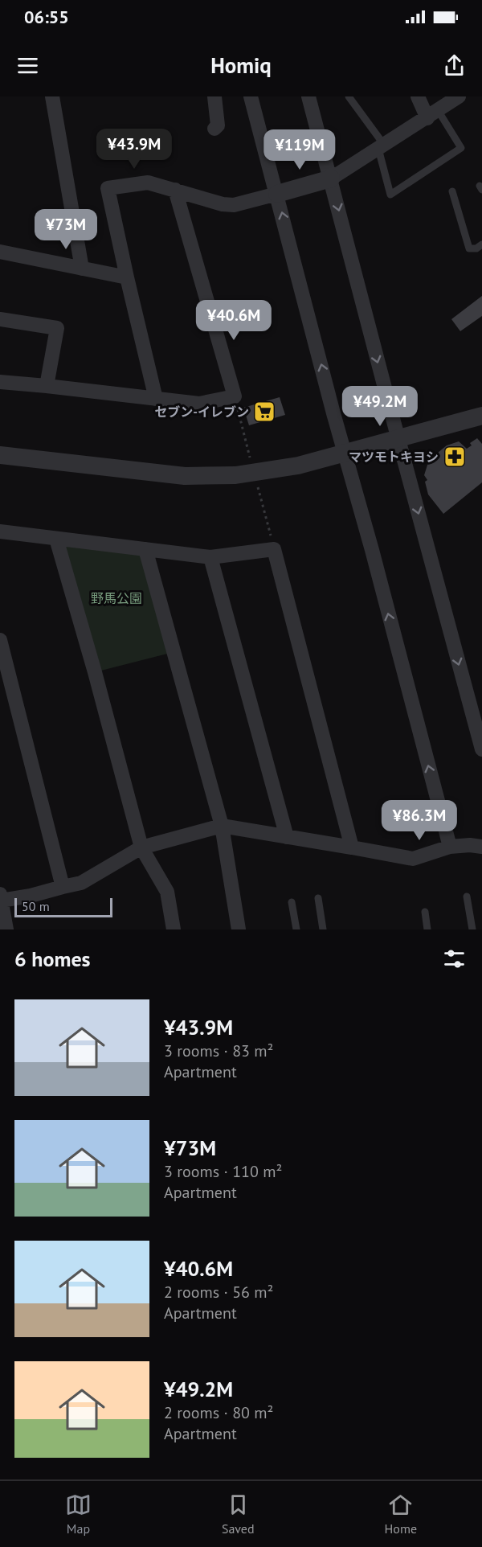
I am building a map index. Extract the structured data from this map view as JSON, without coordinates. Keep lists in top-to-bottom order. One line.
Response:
{"parks":["野馬公園"],"places":{"supermarket":["セブン-イレブン"],"pharmacy":["マツモトキヨシ"]},"scale_bar":"50 m","page":{"status":"06:55","header":"Homiq","price":["¥43.9M","¥119M","¥73M","¥40.6M","¥49.2M","¥86.3M"],"scale":"50 m","heading":"6 homes","list":[{"name":"¥43.9M","note":"3 rooms · 83 m² · Apartment"},{"name":"¥73M","note":"3 rooms · 110 m² · Apartment"},{"name":"¥40.6M","note":"2 rooms · 56 m² · Apartment"},{"name":"¥49.2M","note":"2 rooms · 80 m² · Apartment"}],"tabs":["Map","Saved","Home"]}}
